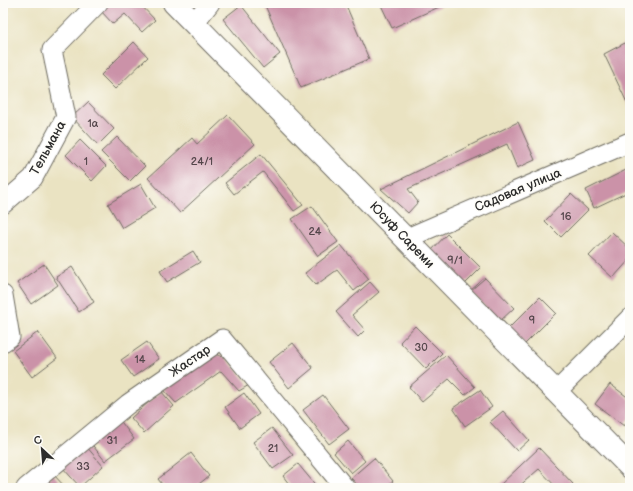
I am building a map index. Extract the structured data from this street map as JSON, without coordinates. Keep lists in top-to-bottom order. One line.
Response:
{"streets":{"main road":["Юсуф Сареми"],"street":["Тельмана","Садовая улица","Жастар"]},"crossings":[["Садовая улица","Юсуф Сареми"]],"house_numbers":["1а","1","24/1","16","24","9/1","9","30","14","31","21","33"],"north":"top left"}
